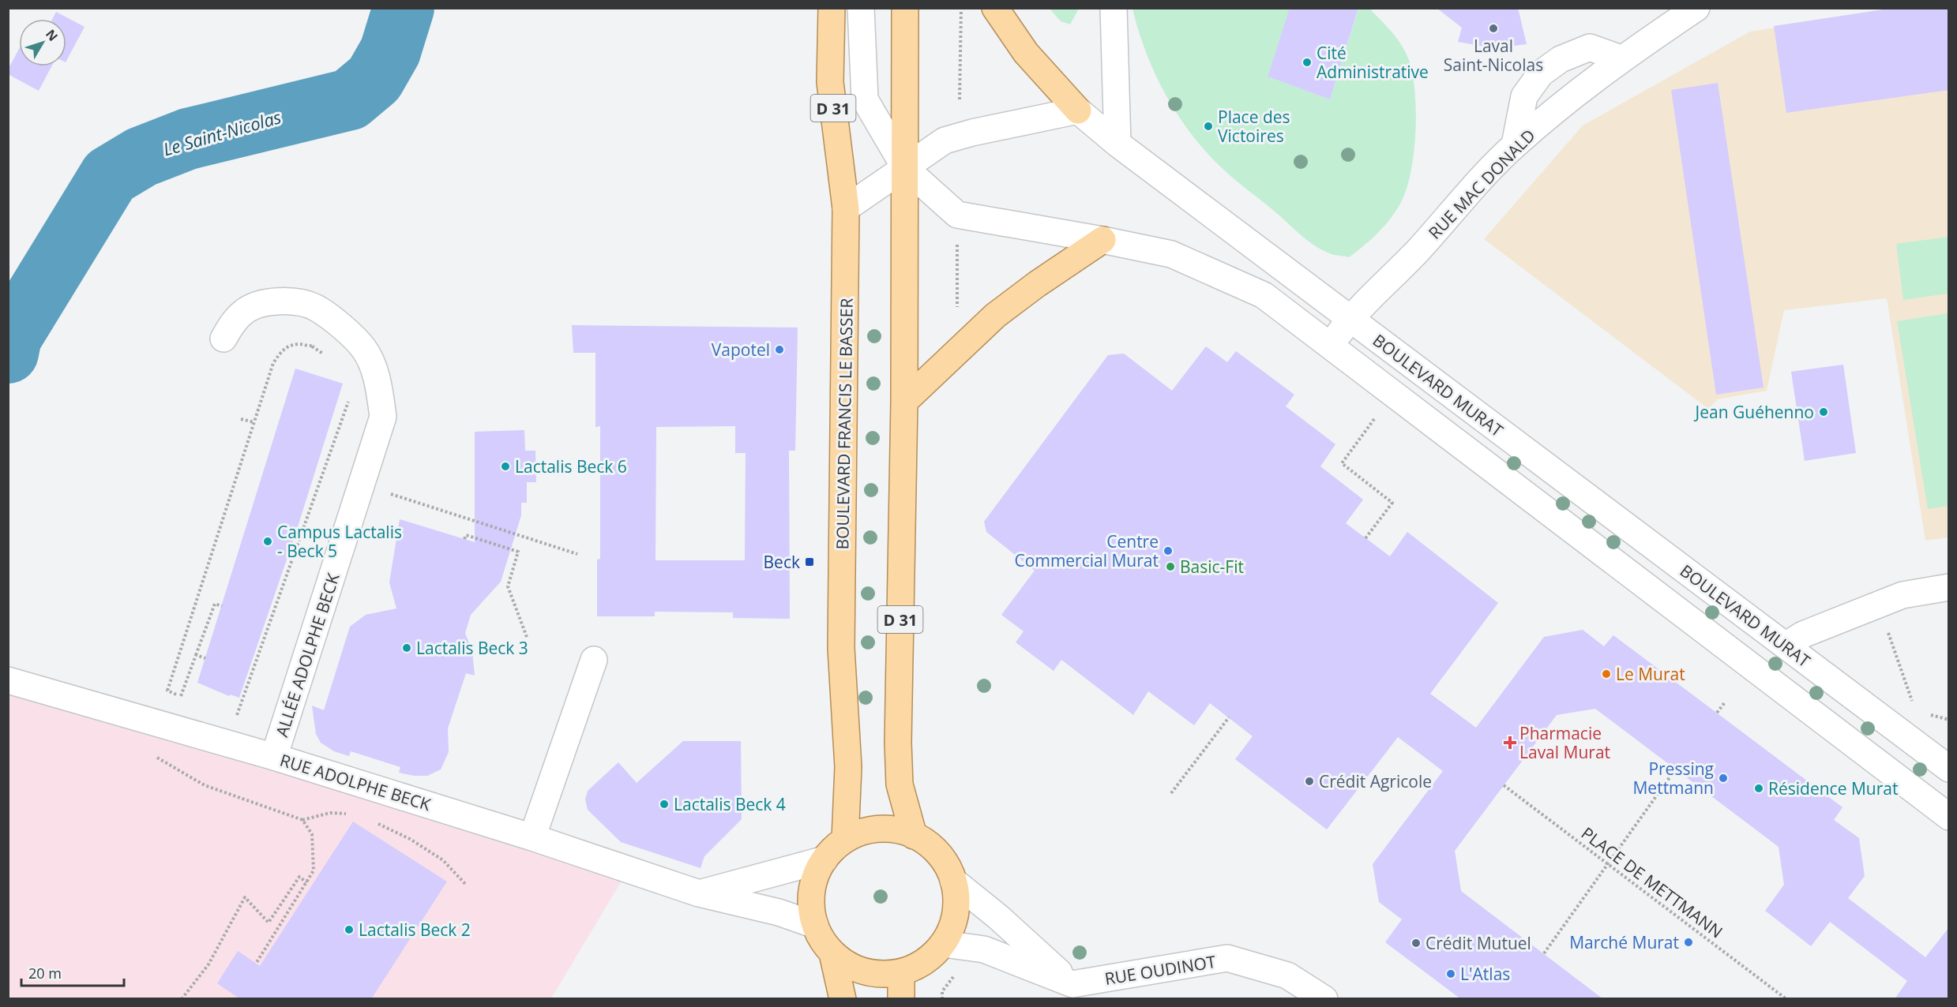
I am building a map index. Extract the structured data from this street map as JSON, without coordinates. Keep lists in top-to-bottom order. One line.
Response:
{"streets":{"main road":["D 31","BOULEVARD FRANCIS LE BASSER"],"street":["RUE MAC DONALD","BOULEVARD MURAT","ALLÉE ADOLPHE BECK","RUE ADOLPHE BECK","RUE OUDINOT"],"path":["PLACE DE METTMANN"]},"crossings":[["D 31","BOULEVARD MURAT"],["D 31","BOULEVARD FRANCIS LE BASSER"],["D 31","RUE ADOLPHE BECK"],["RUE MAC DONALD","BOULEVARD MURAT"],["BOULEVARD FRANCIS LE BASSER","RUE ADOLPHE BECK"],["ALLÉE ADOLPHE BECK","RUE ADOLPHE BECK"]],"water":["Le Saint-Nicolas"],"places":{"other":["Laval Saint-Nicolas","Cité Administrative","Place des Victoires","Vapotel","Jean Guéhenno","Lactalis Beck 6","Campus Lactalis - Beck 5","Centre Commercial Murat","Basic-Fit","Lactalis Beck 3","Le Murat","Pressing Mettmann","Crédit Agricole","Résidence Murat","Lactalis Beck 4","Lactalis Beck 2","Marché Murat","Crédit Mutuel","L'Atlas"],"transit":["Beck"],"health":["Pharmacie Laval Murat"]},"scale_bar":"20 m","north":"top right"}
